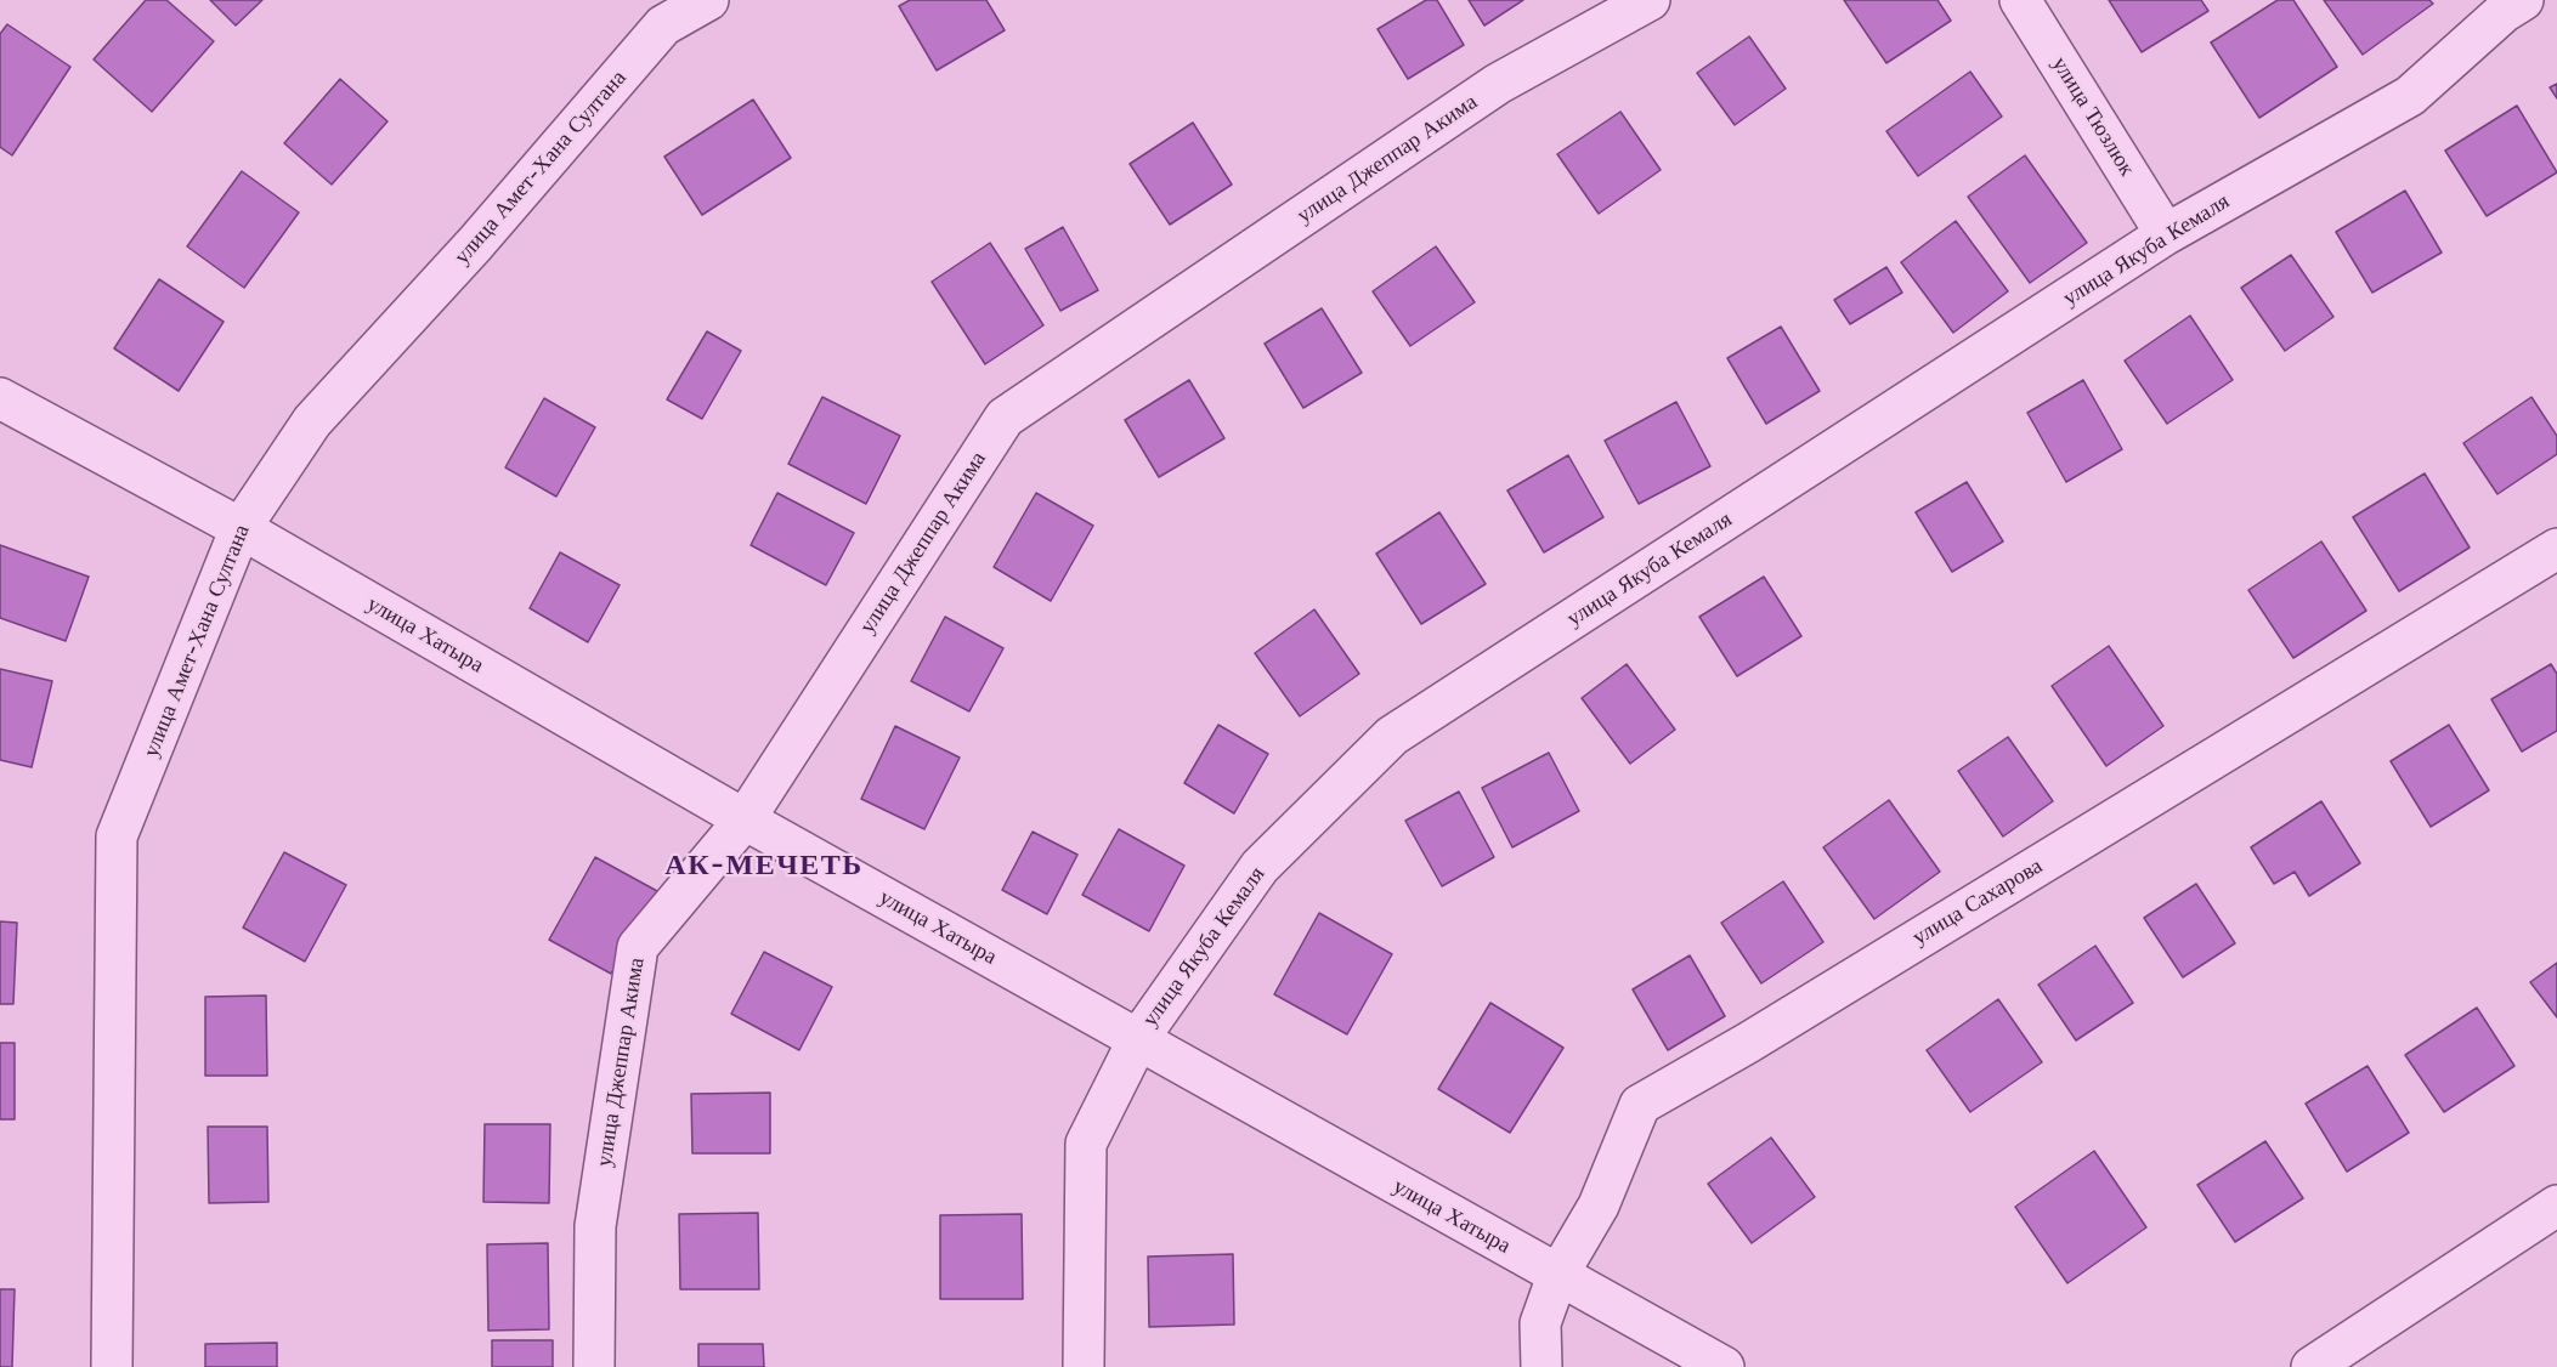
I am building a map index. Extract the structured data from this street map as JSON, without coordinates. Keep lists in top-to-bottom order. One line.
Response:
{"streets":{"street":["улица Тюзлюк","улица Джеппар Акима","улица Амет-Хана Султана","улица Якуба Кемаля","улица Хатыра","улица Сахарова"]},"crossings":[["улица Тюзлюк","улица Якуба Кемаля"],["улица Джеппар Акима","улица Хатыра"],["улица Амет-Хана Султана","улица Хатыра"],["улица Якуба Кемаля","улица Хатыра"],["улица Хатыра","улица Сахарова"]],"districts":["АК-МЕЧЕТЬ"]}
